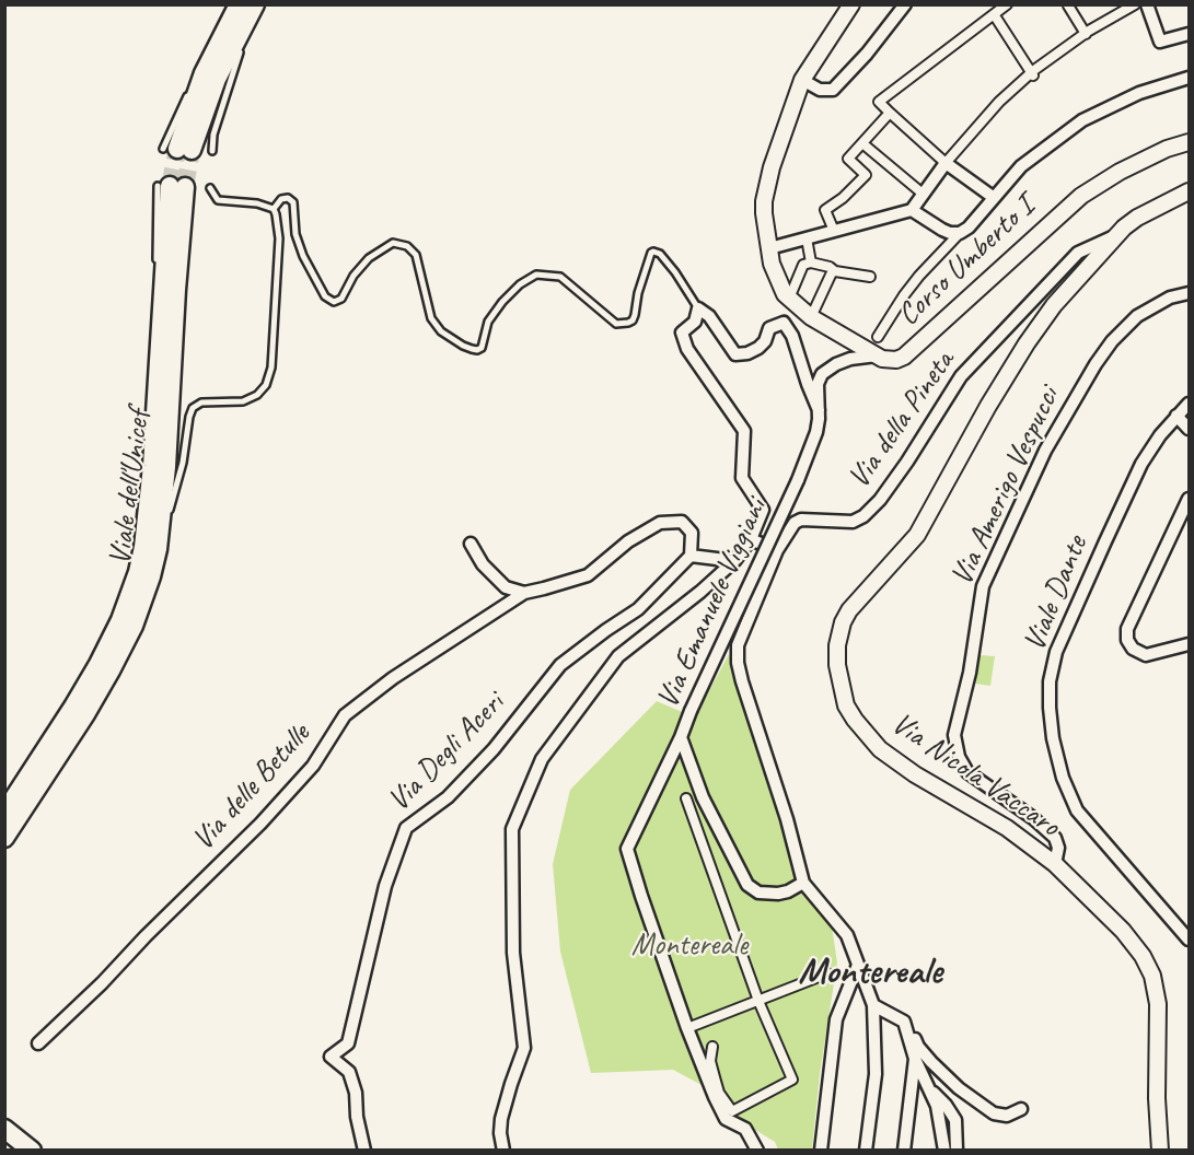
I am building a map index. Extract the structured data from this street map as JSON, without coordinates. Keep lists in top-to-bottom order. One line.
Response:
{"streets":{"main road":["Viale dell'Unicef"],"street":["Corso Umberto I","Via della Pineta","Via Amerigo Vespucci","Viale Dante","Via Emanuele Viggiani","Via Degli Aceri","Via Nicola Vaccaro","Via delle Betulle"]},"crossings":[["Corso Umberto I","Via Emanuele Viggiani"],["Via della Pineta","Via Emanuele Viggiani"],["Via della Pineta","Via Nicola Vaccaro"],["Via Amerigo Vespucci","Via Nicola Vaccaro"],["Via Degli Aceri","Via delle Betulle"]],"districts":["Montereale"],"parks":["Montereale"]}
